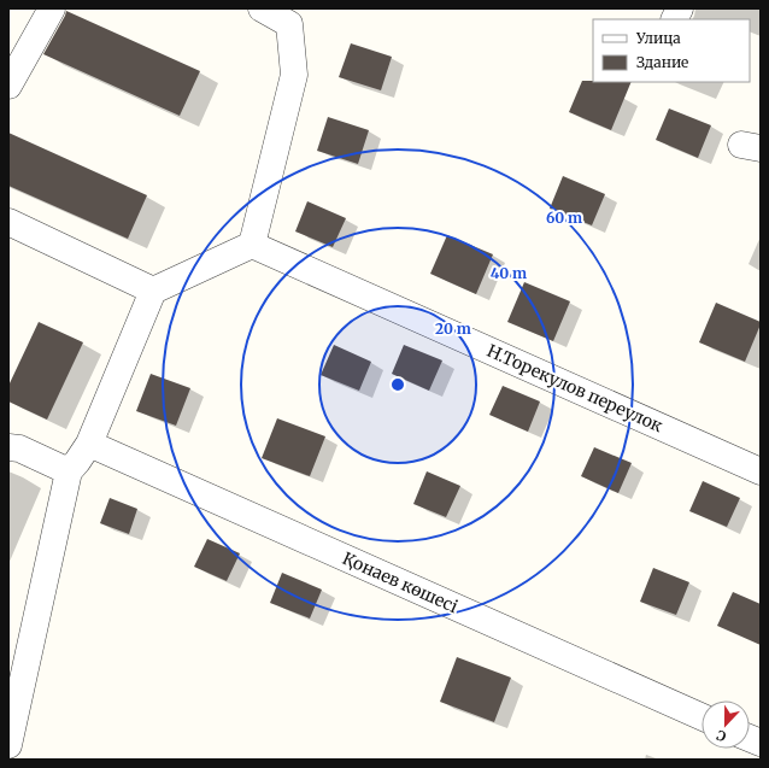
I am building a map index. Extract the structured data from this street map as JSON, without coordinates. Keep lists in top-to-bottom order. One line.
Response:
{"streets":{"street":["Н.Торекулов переулок","Қонаев көшесі"]},"legend":["Улица","Здание"],"north":"bottom","rings":["60 m","40 m","20 m"]}
